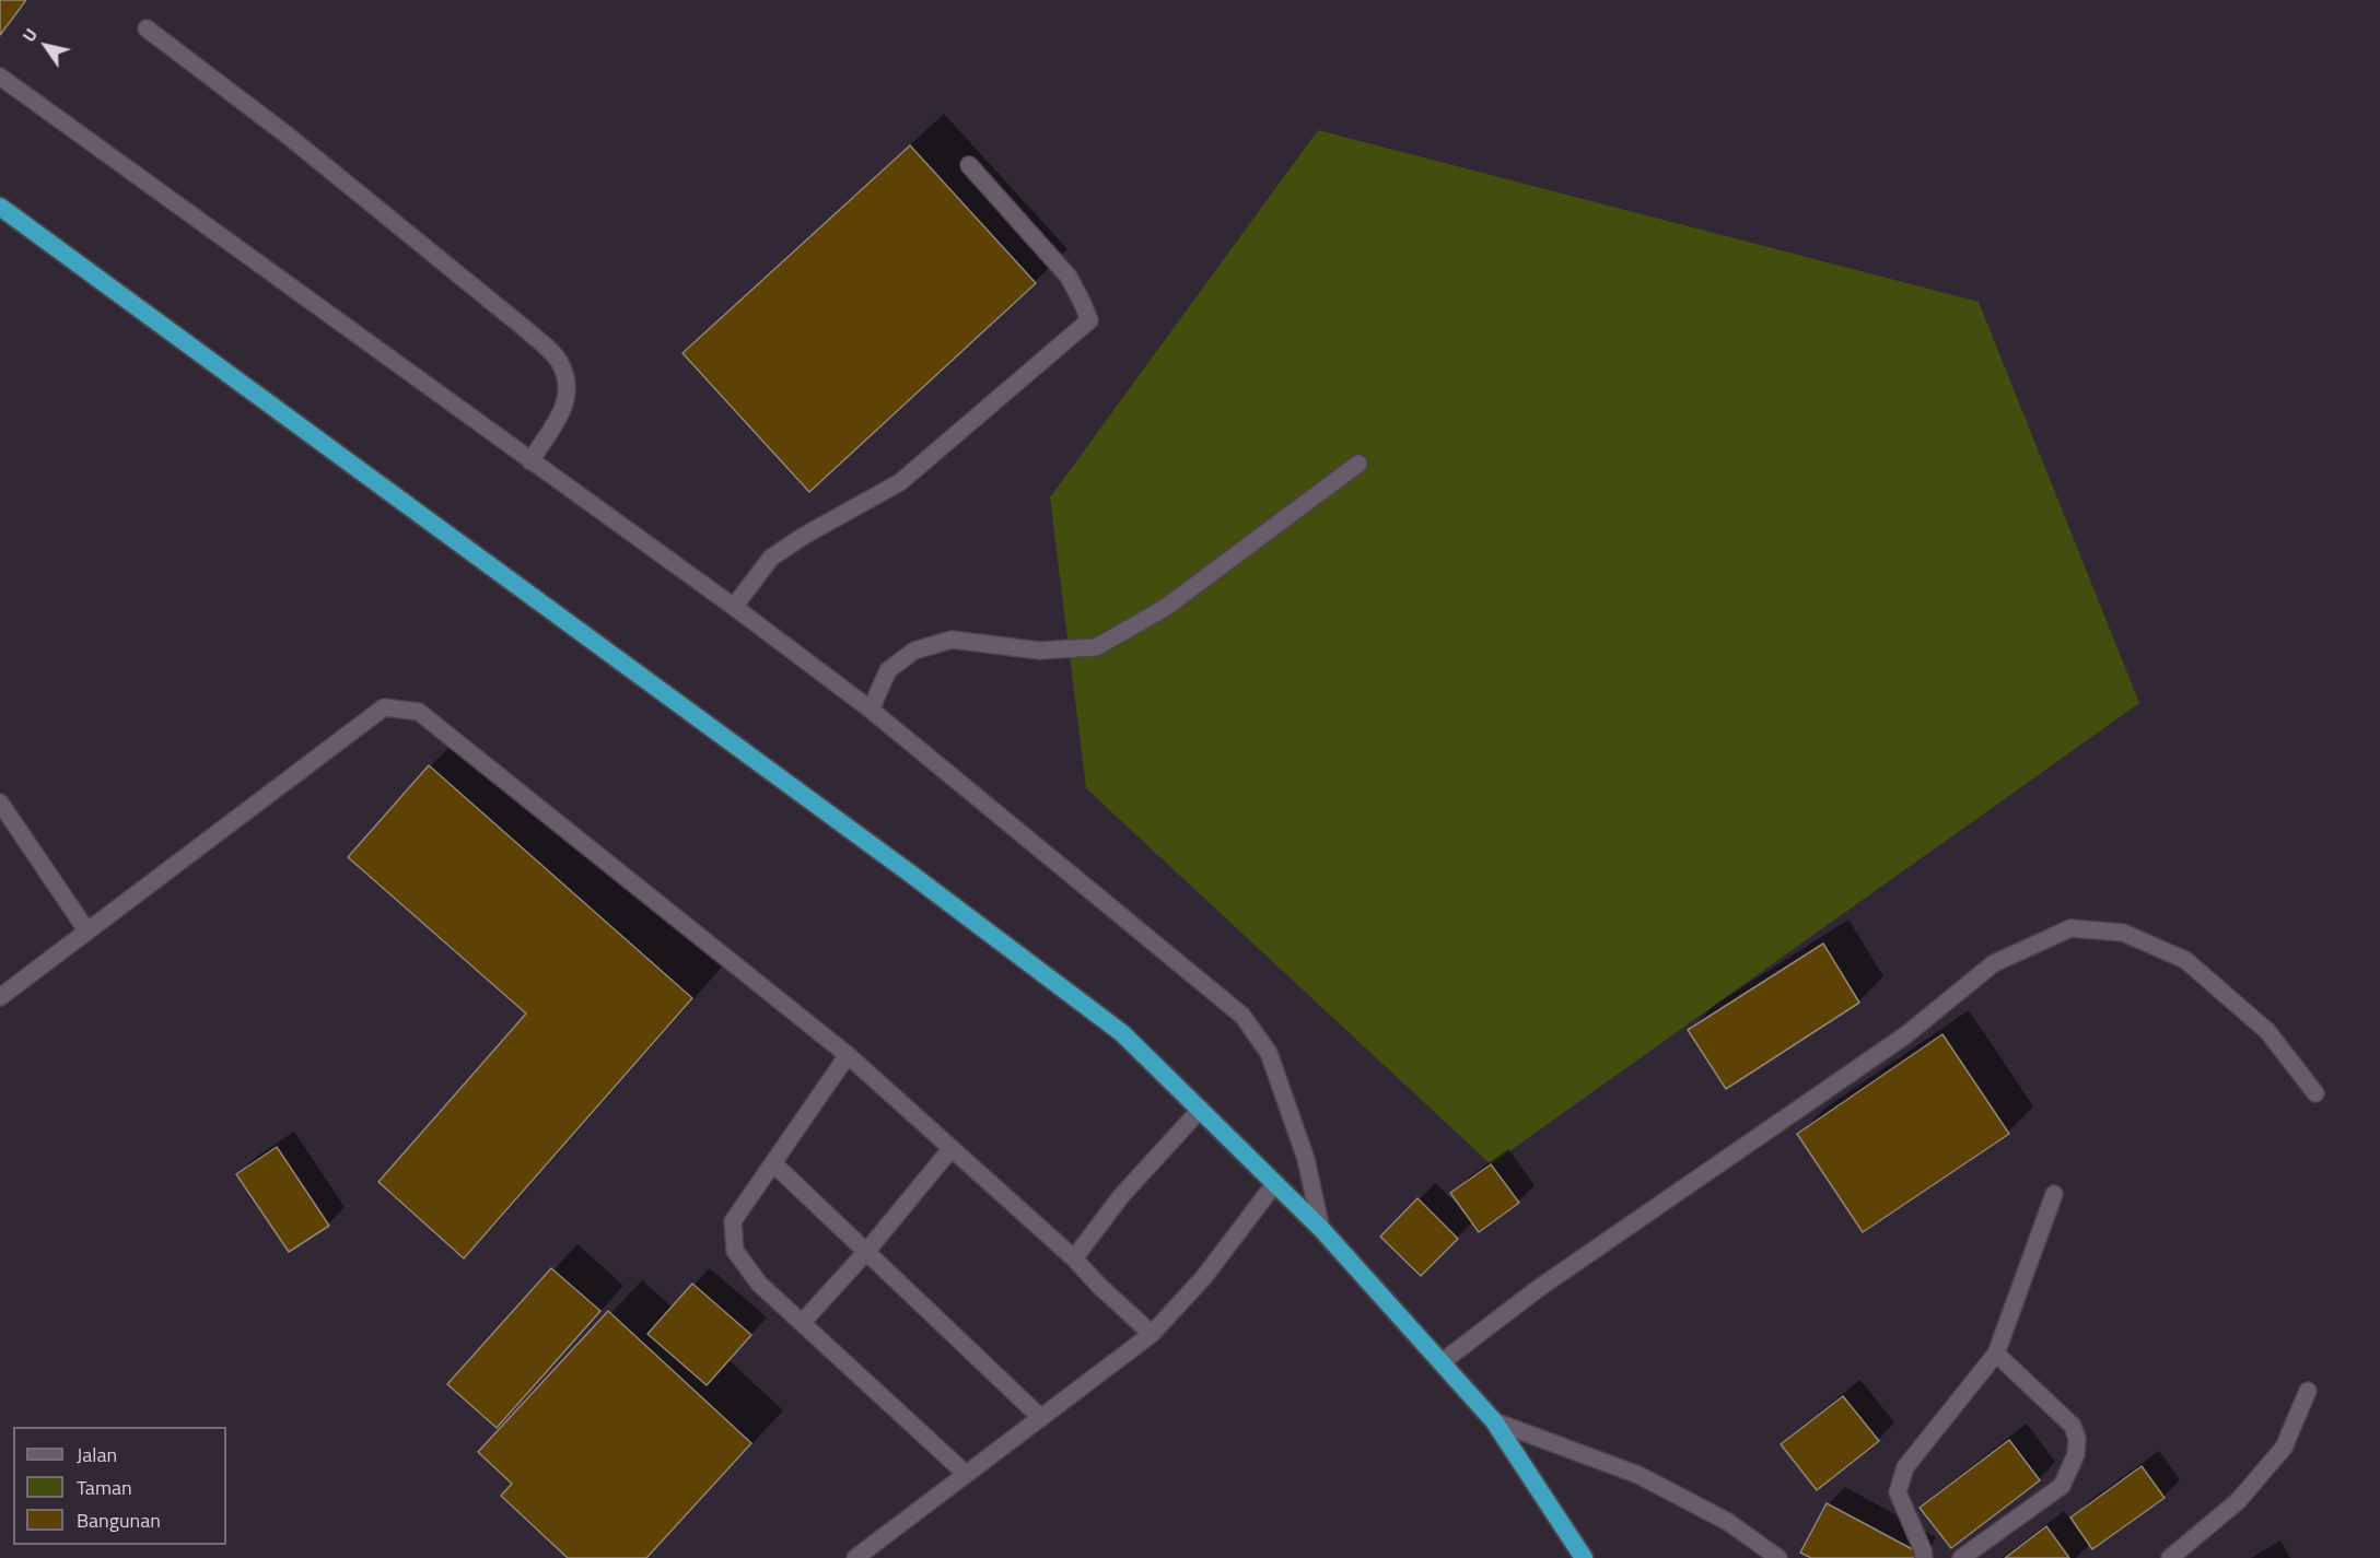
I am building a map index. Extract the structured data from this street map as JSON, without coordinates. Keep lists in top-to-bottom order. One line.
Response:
{"legend":["Jalan","Taman","Bangunan"],"north":"top left"}
